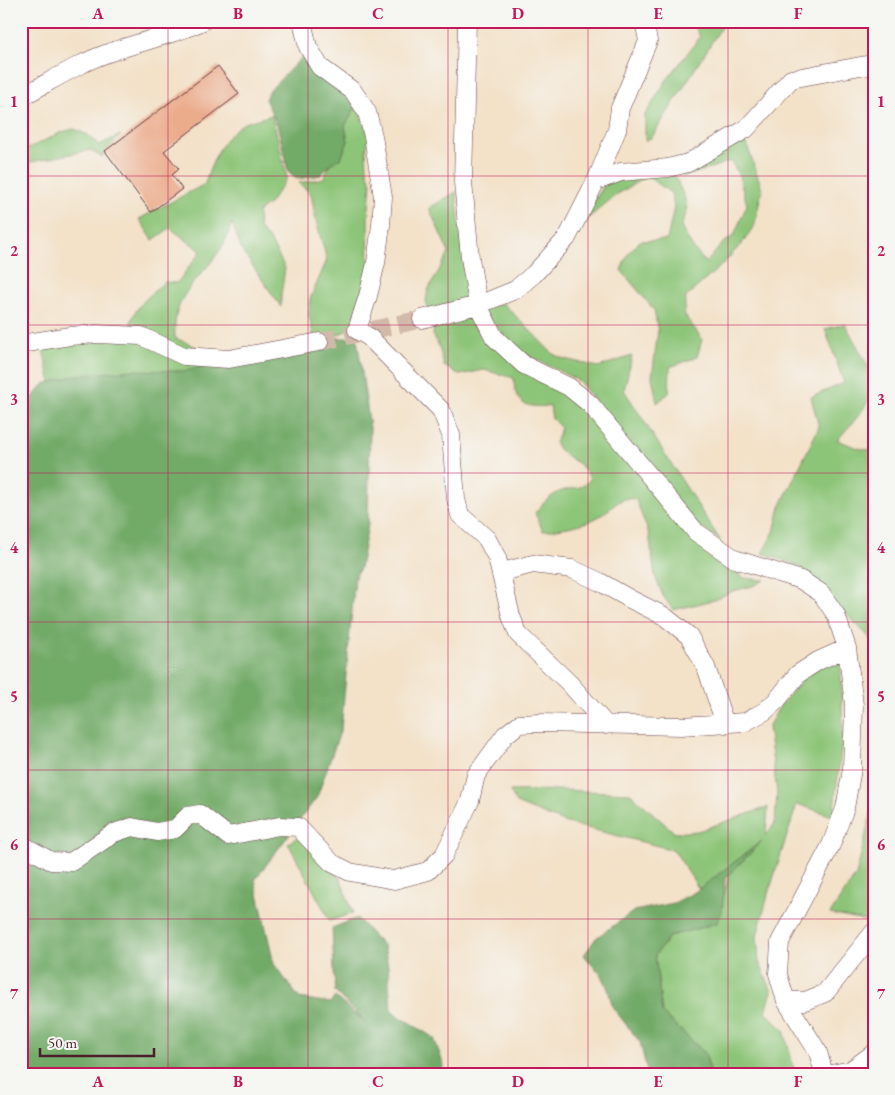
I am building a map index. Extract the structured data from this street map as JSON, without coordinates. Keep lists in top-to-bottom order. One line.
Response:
{"scale_bar":"50 m","grid":{"columns":["A","B","C","D","E","F"],"rows":["1","2","3","4","5","6","7"]}}
